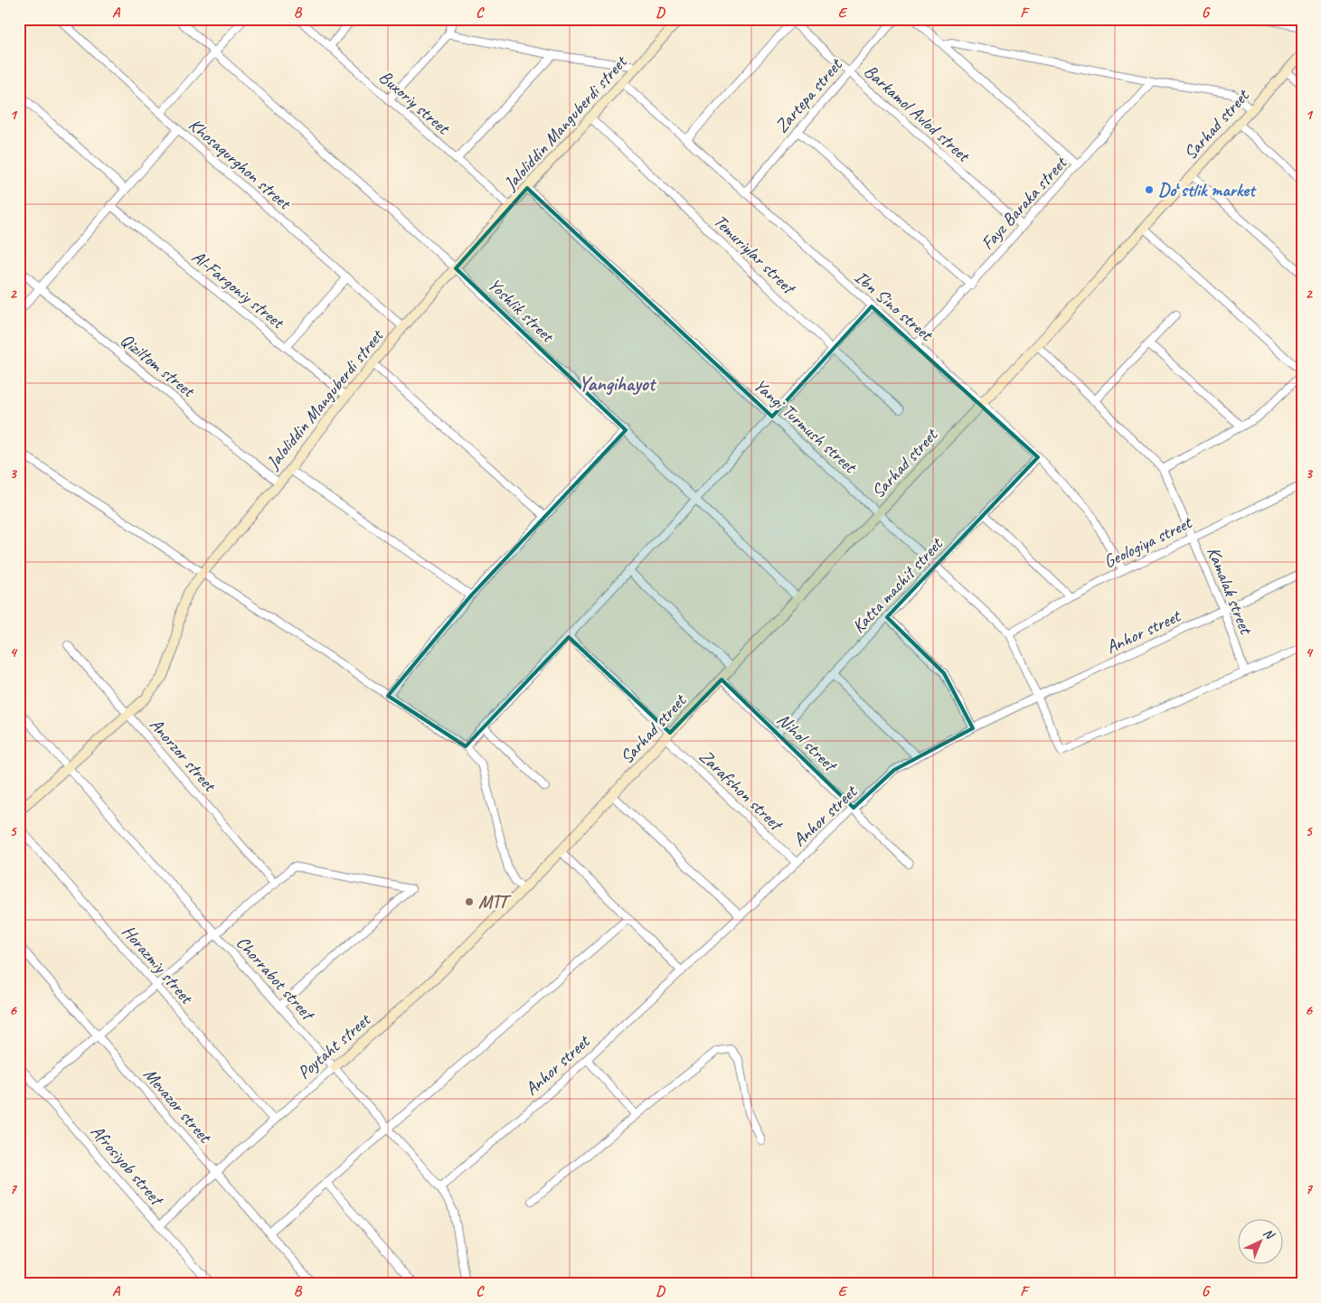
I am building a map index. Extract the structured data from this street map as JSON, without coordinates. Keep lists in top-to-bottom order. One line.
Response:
{"streets":{"street":["Zartepa street","Buxoriy street","Barkamol Avlod street","Jaloliddin Manguberdi street","Sarhad street","Khosaqurghon street","Fayz Baraka street","Temuriylar street","Al-Fargoniy street","Ibn Sino street","Yoshlik street","Qiziltom street","Yangi Turmush street","Geologiya street","Katta machit street","Kamalak street","Anhor street","Nihol street","Anorzor street","Zarafshon street","Horazmiy street","Chorrabot street","Poytaht street","Mevazor street","Afrosiyob street"]},"crossings":[["Zartepa street","Barkamol Avlod street"],["Zartepa street","Ibn Sino street"],["Buxoriy street","Jaloliddin Manguberdi street"],["Barkamol Avlod street","Fayz Baraka street"],["Barkamol Avlod street","Ibn Sino street"],["Jaloliddin Manguberdi street","Khosaqurghon street"],["Jaloliddin Manguberdi street","Temuriylar street"],["Jaloliddin Manguberdi street","Al-Fargoniy street"],["Jaloliddin Manguberdi street","Ibn Sino street"],["Jaloliddin Manguberdi street","Yoshlik street"],["Jaloliddin Manguberdi street","Qiziltom street"],["Jaloliddin Manguberdi street","Yangi Turmush street"],["Jaloliddin Manguberdi street","Anorzor street"],["Jaloliddin Manguberdi street","Chorrabot street"],["Sarhad street","Ibn Sino street"],["Sarhad street","Yoshlik street"],["Sarhad street","Yangi Turmush street"],["Sarhad street","Kamalak street"],["Sarhad street","Nihol street"],["Sarhad street","Zarafshon street"],["Sarhad street","Poytaht street"],["Fayz Baraka street","Ibn Sino street"],["Ibn Sino street","Geologiya street"],["Ibn Sino street","Katta machit street"],["Yangi Turmush street","Geologiya street"],["Yangi Turmush street","Katta machit street"],["Yangi Turmush street","Kamalak street"],["Yangi Turmush street","Anhor street"],["Geologiya street","Kamalak street"],["Katta machit street","Nihol street"],["Kamalak street","Anhor street"],["Anhor street","Nihol street"],["Anhor street","Zarafshon street"],["Anhor street","Chorrabot street"],["Horazmiy street","Poytaht street"],["Chorrabot street","Poytaht street"],["Poytaht street","Mevazor street"],["Poytaht street","Afrosiyob street"]],"districts":["Yangihayot"],"places":["Doʻstlik market","MTT"],"north":"top right","grid":{"columns":["A","B","C","D","E","F","G"],"rows":["1","2","3","4","5","6","7"]}}
